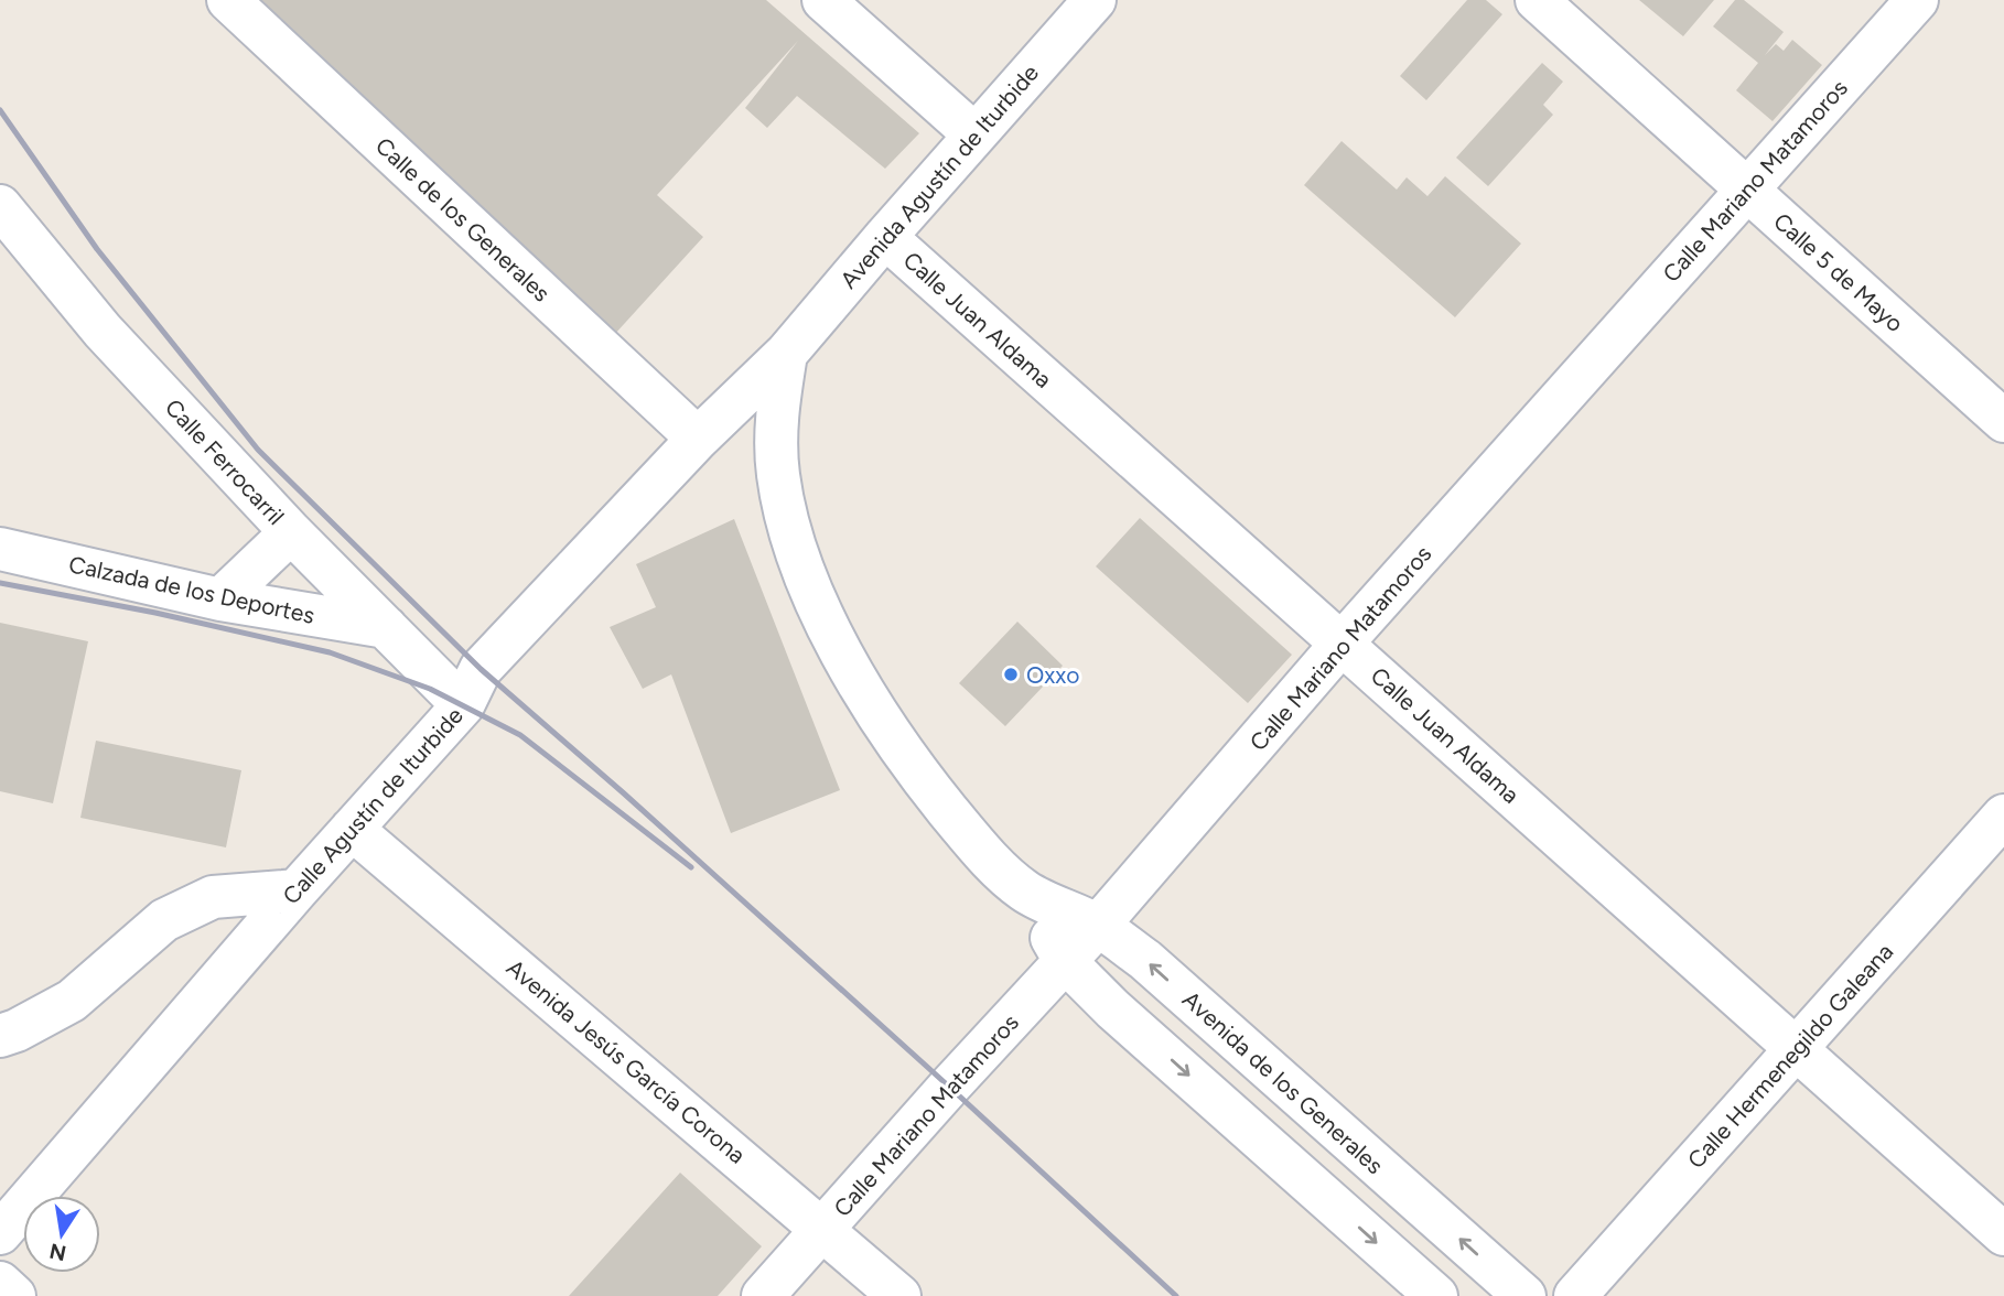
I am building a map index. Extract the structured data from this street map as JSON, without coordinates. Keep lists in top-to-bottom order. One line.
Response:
{"streets":{"street":["Avenida Agustín de Iturbide","Calle Mariano Matamoros","Calle de los Generales","Calle 5 de Mayo","Calle Juan Aldama","Calle Ferrocarril","Calzada de los Deportes","Calle Agustín de Iturbide","Calle Hermenegildo Galeana","Avenida Jesús García Corona","Avenida de los Generales"]},"crossings":[["Avenida Agustín de Iturbide","Calle Juan Aldama"],["Avenida Agustín de Iturbide","Calle Agustín de Iturbide"],["Avenida Agustín de Iturbide","Avenida de los Generales"],["Calle Mariano Matamoros","Calle 5 de Mayo"],["Calle Mariano Matamoros","Calle Juan Aldama"],["Calle Mariano Matamoros","Avenida Jesús García Corona"],["Calle Mariano Matamoros","Avenida de los Generales"],["Calle de los Generales","Calle Agustín de Iturbide"],["Calle Juan Aldama","Calle Hermenegildo Galeana"],["Calle Ferrocarril","Calzada de los Deportes"],["Calle Ferrocarril","Calle Agustín de Iturbide"],["Calle Agustín de Iturbide","Avenida Jesús García Corona"],["Calle Agustín de Iturbide","Avenida de los Generales"]],"places":["Oxxo"],"north":"bottom"}
